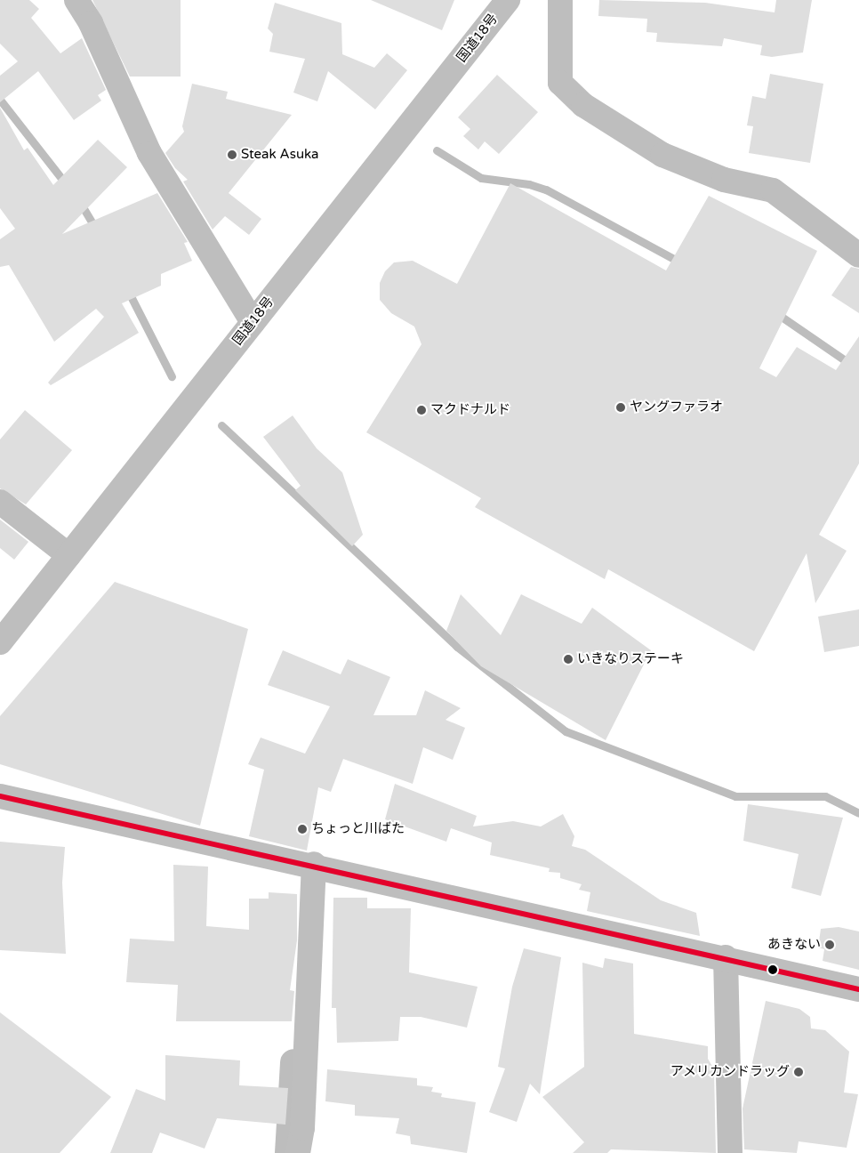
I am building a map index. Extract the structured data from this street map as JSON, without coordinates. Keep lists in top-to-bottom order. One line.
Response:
{"streets":{"main road":["国道18号"]},"places":["Steak Asuka","ヤングファラオ","マクドナルド","いきなりステーキ","ちょっと川ばた","あきない","アメリカンドラッグ"]}
